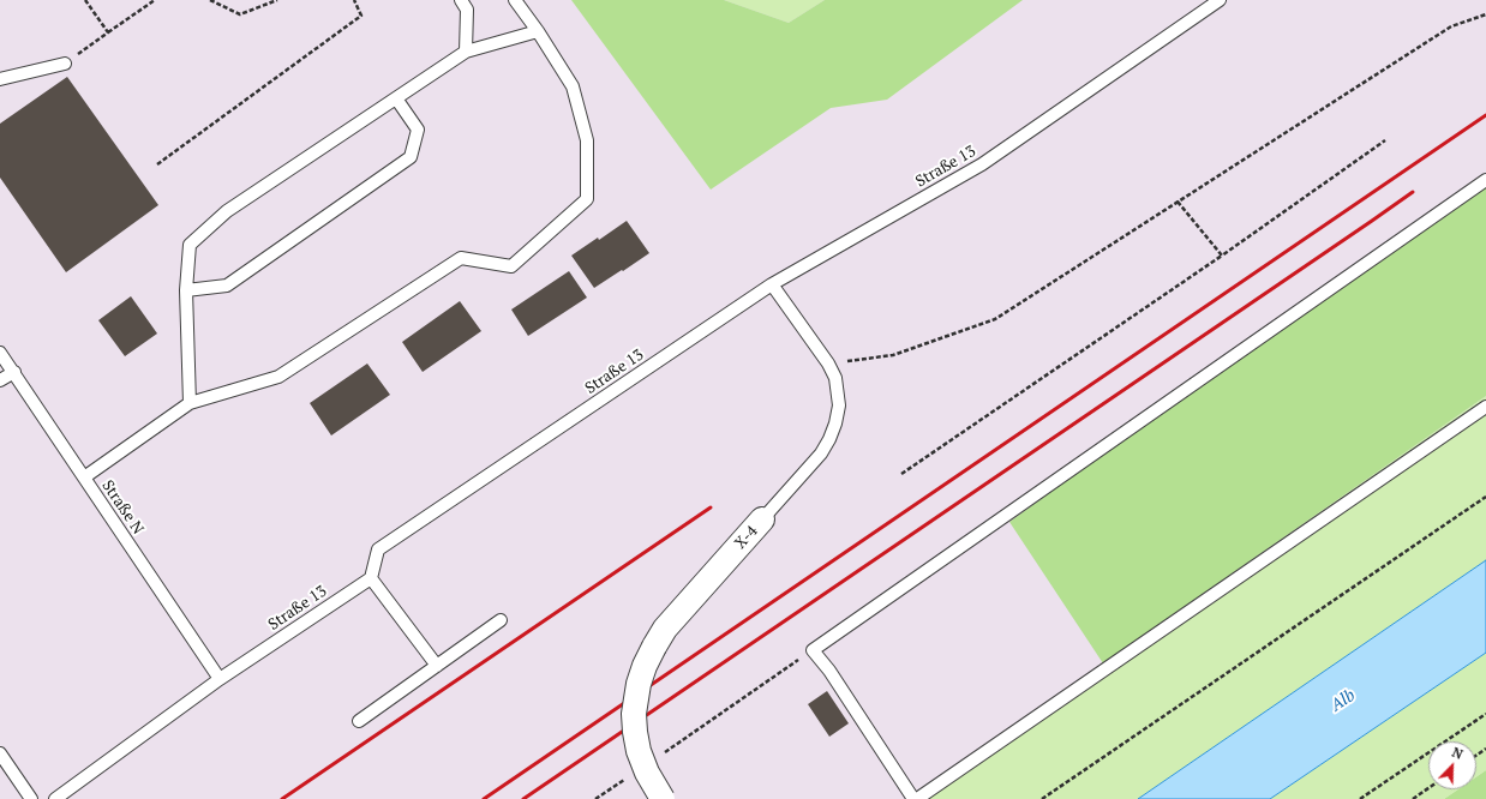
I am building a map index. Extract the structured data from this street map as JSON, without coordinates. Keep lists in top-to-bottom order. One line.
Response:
{"streets":{"street":["X-4"],"lane":["Straße 13","Straße N"]},"crossings":[["Straße 13","Straße N"],["Straße 13","X-4"]],"water":["Alb"],"north":"top right"}
